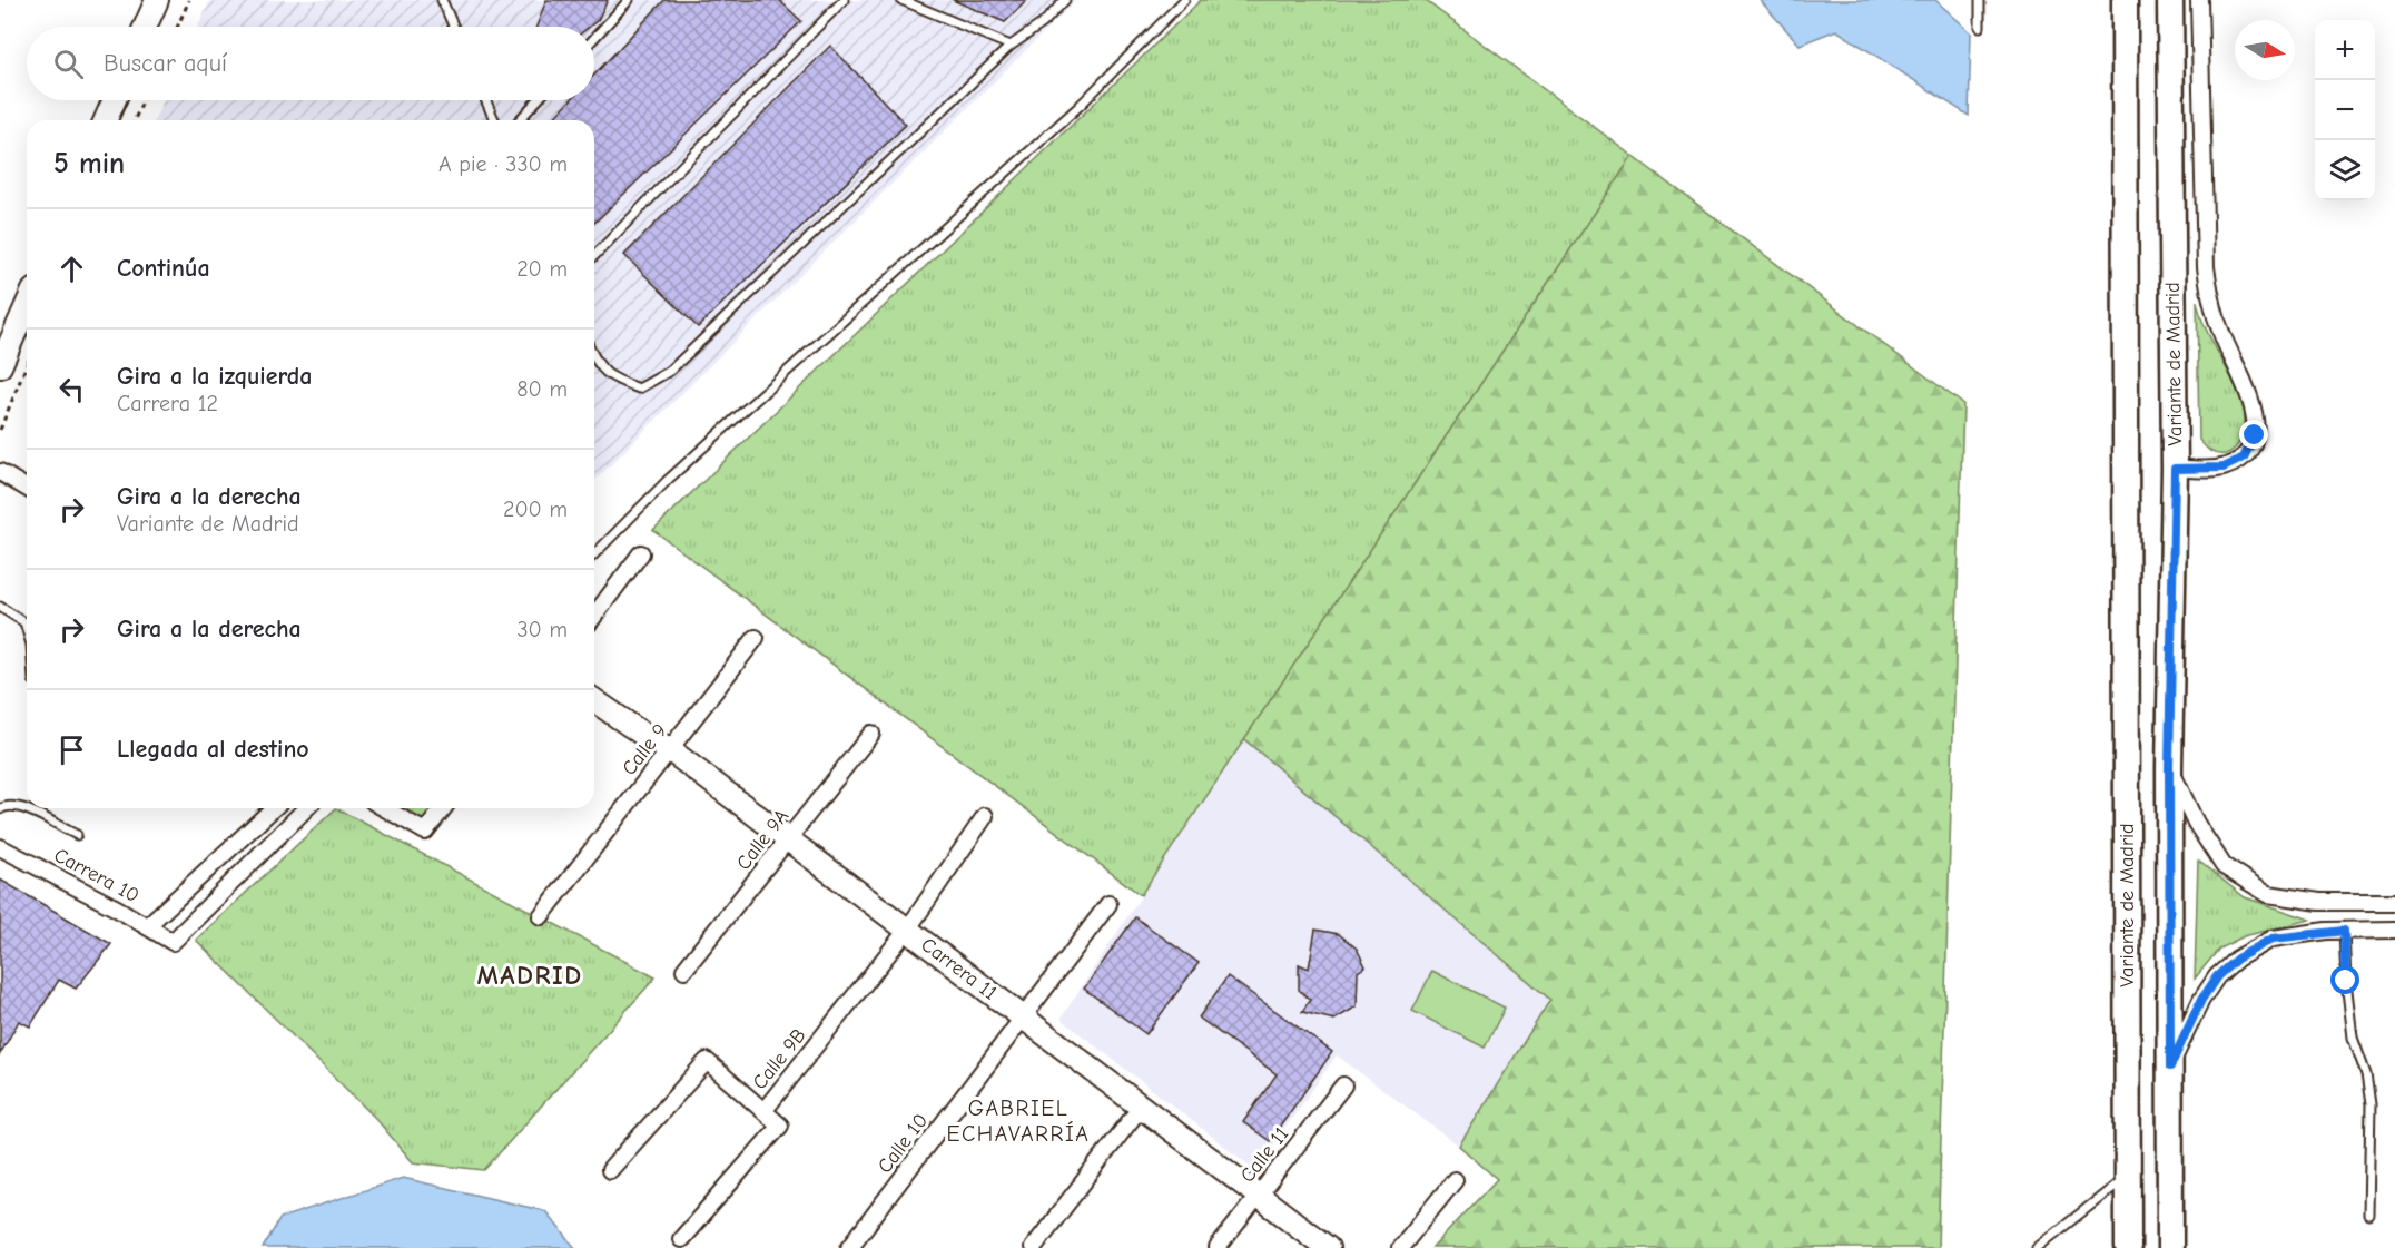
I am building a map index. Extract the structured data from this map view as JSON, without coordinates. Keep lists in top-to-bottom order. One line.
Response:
{"streets":{"main road":["Variante de Madrid"],"street":["Calle 9","Calle 9A","Carrera 10","Carrera 11","Calle 9B","Calle 10","Calle 11"]},"crossings":[["Calle 9","Carrera 11"],["Calle 9A","Carrera 11"],["Carrera 11","Calle 9B"],["Carrera 11","Calle 10"],["Carrera 11","Calle 11"]],"districts":["MADRID","GABRIEL ECHAVARRÍA"],"north":"right","page":{"map_buttons":["+","−"],"search":"Buscar aquí","heading":["5 min","A pie · 330 m"],"list":[["Continúa","20 m"],["Gira a la izquierda","Carrera 12","80 m"],["Gira a la derecha","Variante de Madrid","200 m"],["Gira a la derecha","30 m"],"Llegada al destino"]}}
